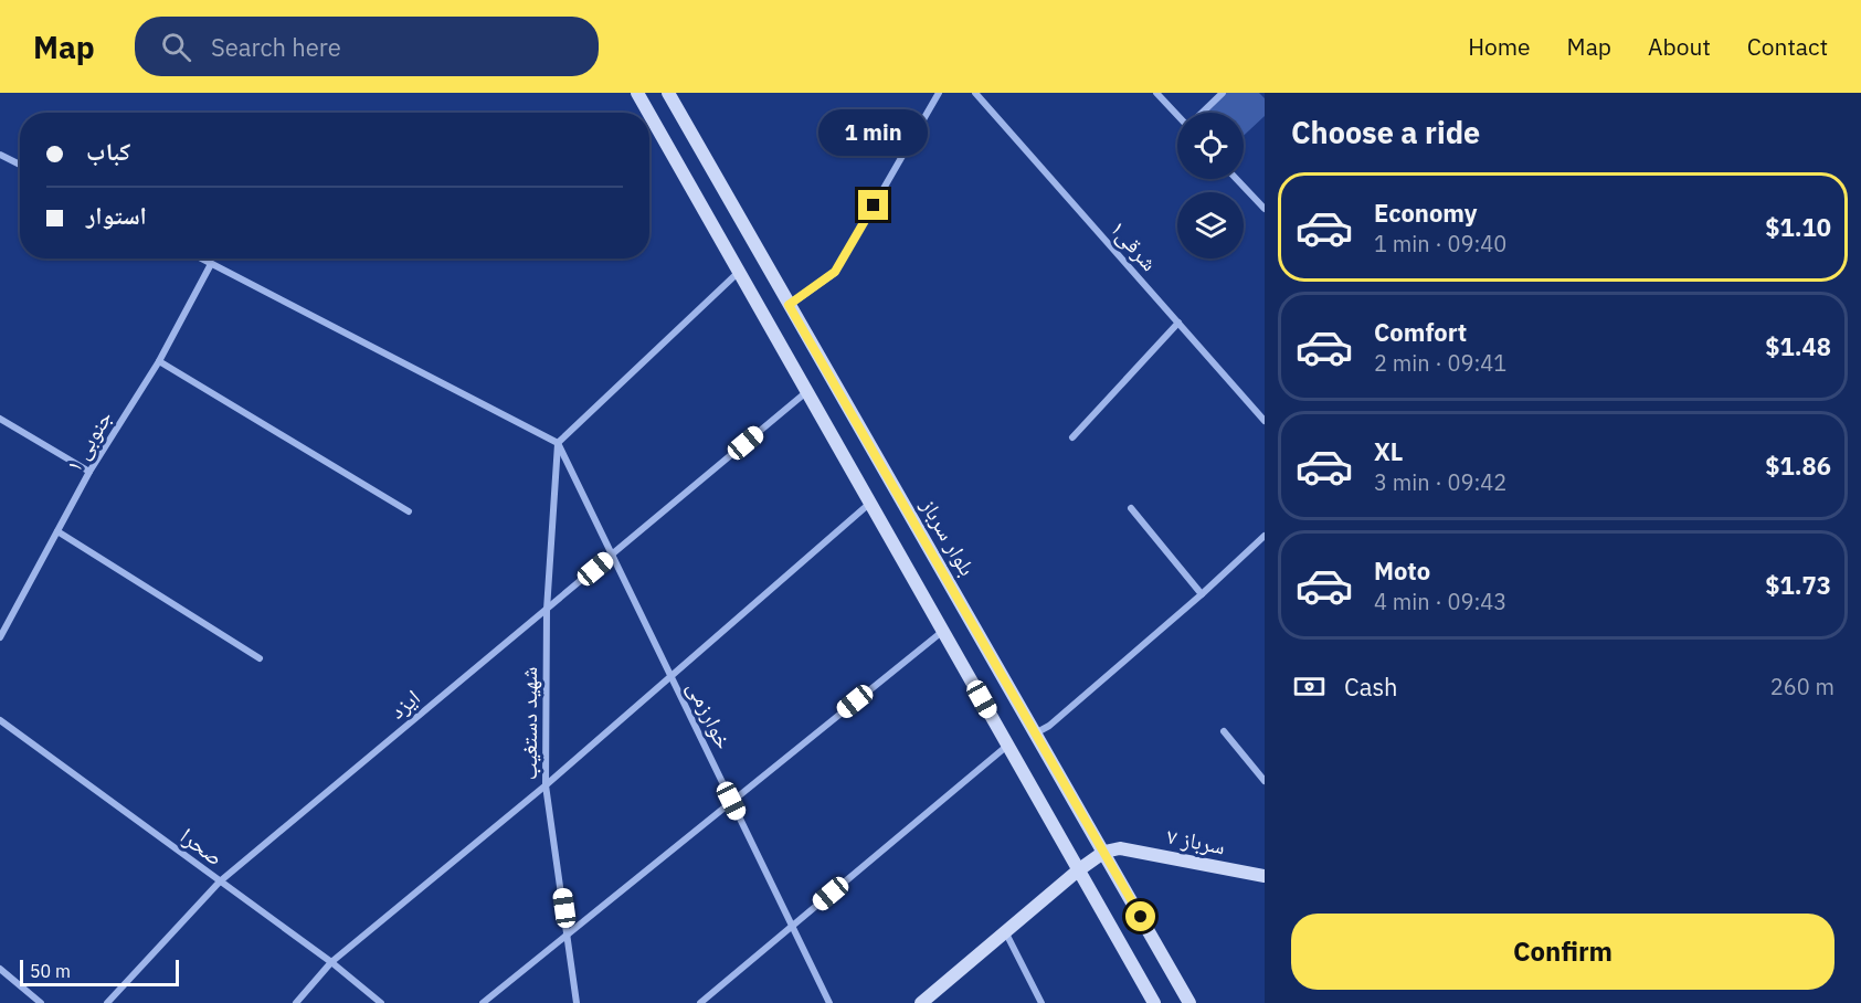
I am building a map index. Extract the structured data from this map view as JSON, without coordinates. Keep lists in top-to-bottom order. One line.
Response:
{"streets":{"main road":["بلوار سرباز","سرباز ۷"],"street":["شرقی۱","جنوبی ۱","ایزد","خوارزمی","شهید دستغیب","صحرا"]},"crossings":[["بلوار سرباز","سرباز ۷"],["ایزد","خوارزمی"],["ایزد","شهید دستغیب"],["ایزد","صحرا"],["خوارزمی","شهید دستغیب"]],"scale_bar":"50 m","page":{"header":"Map","search":"Search here","nav":["Home","Map","About","Contact"],"heading":"Choose a ride","bubble":"1 min","banner":["کباب","استوار"],"list":[{"name":"Economy","note":"1 min · 09:40","value":"$1.10"},{"name":"Comfort","note":"2 min · 09:41","value":"$1.48"},{"name":"XL","note":"3 min · 09:42","value":"$1.86"},{"name":"Moto","note":"4 min · 09:43","value":"$1.73"}],"pay":["Cash","260 m"],"buttons":"Confirm","scale":"50 m"}}
